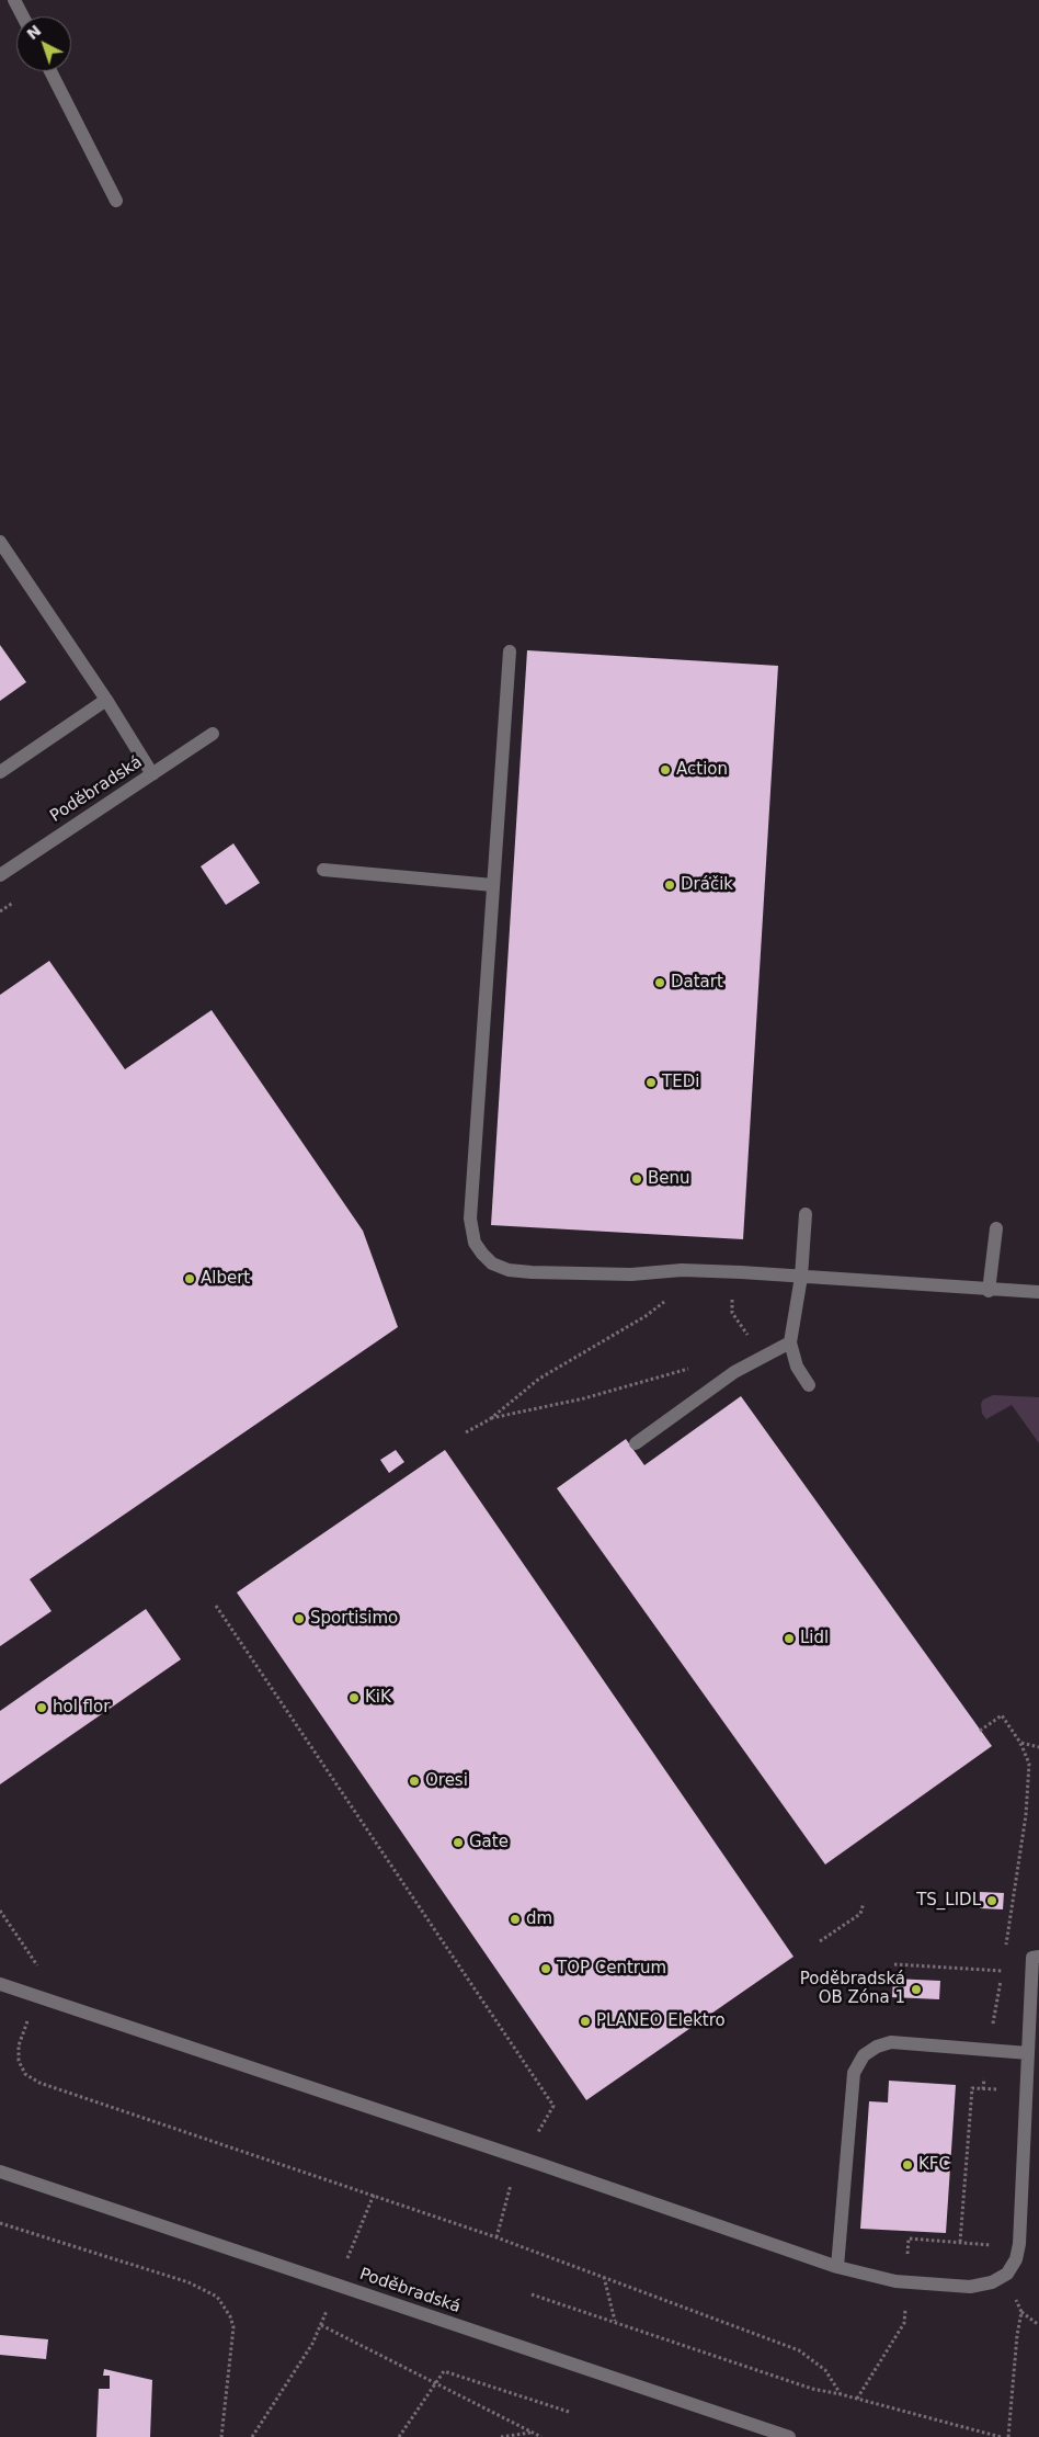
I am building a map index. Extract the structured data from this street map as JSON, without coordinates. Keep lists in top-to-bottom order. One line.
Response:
{"streets":{"street":["Poděbradská"]},"places":["Action","Dráčik","Datart","TEDi","Benu","Albert","Sportisimo","Lidl","KiK","hol flor","Oresi","Gate","TS_LIDL","dm","TOP Centrum","Poděbradská OB Zóna 1","PLANEO Elektro","KFC"],"north":"top left"}
